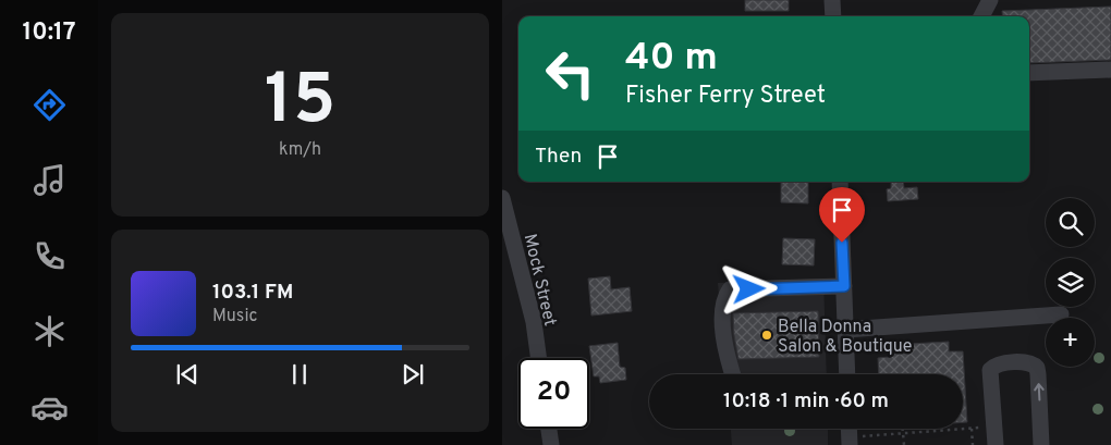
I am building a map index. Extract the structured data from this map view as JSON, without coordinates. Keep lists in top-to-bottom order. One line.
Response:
{"streets":{"street":["Mock Street"]},"places":["Bella Donna Salon & Boutique"],"page":{"tabs":"10:17","tile":["15","km/h"],"turn":["40 m","Fisher Ferry Street"],"then":"Then","map_buttons":"+","song":["103.1 FM","Music"],"limit":"20","trip":"10:18 · 1 min · 60 m"}}
